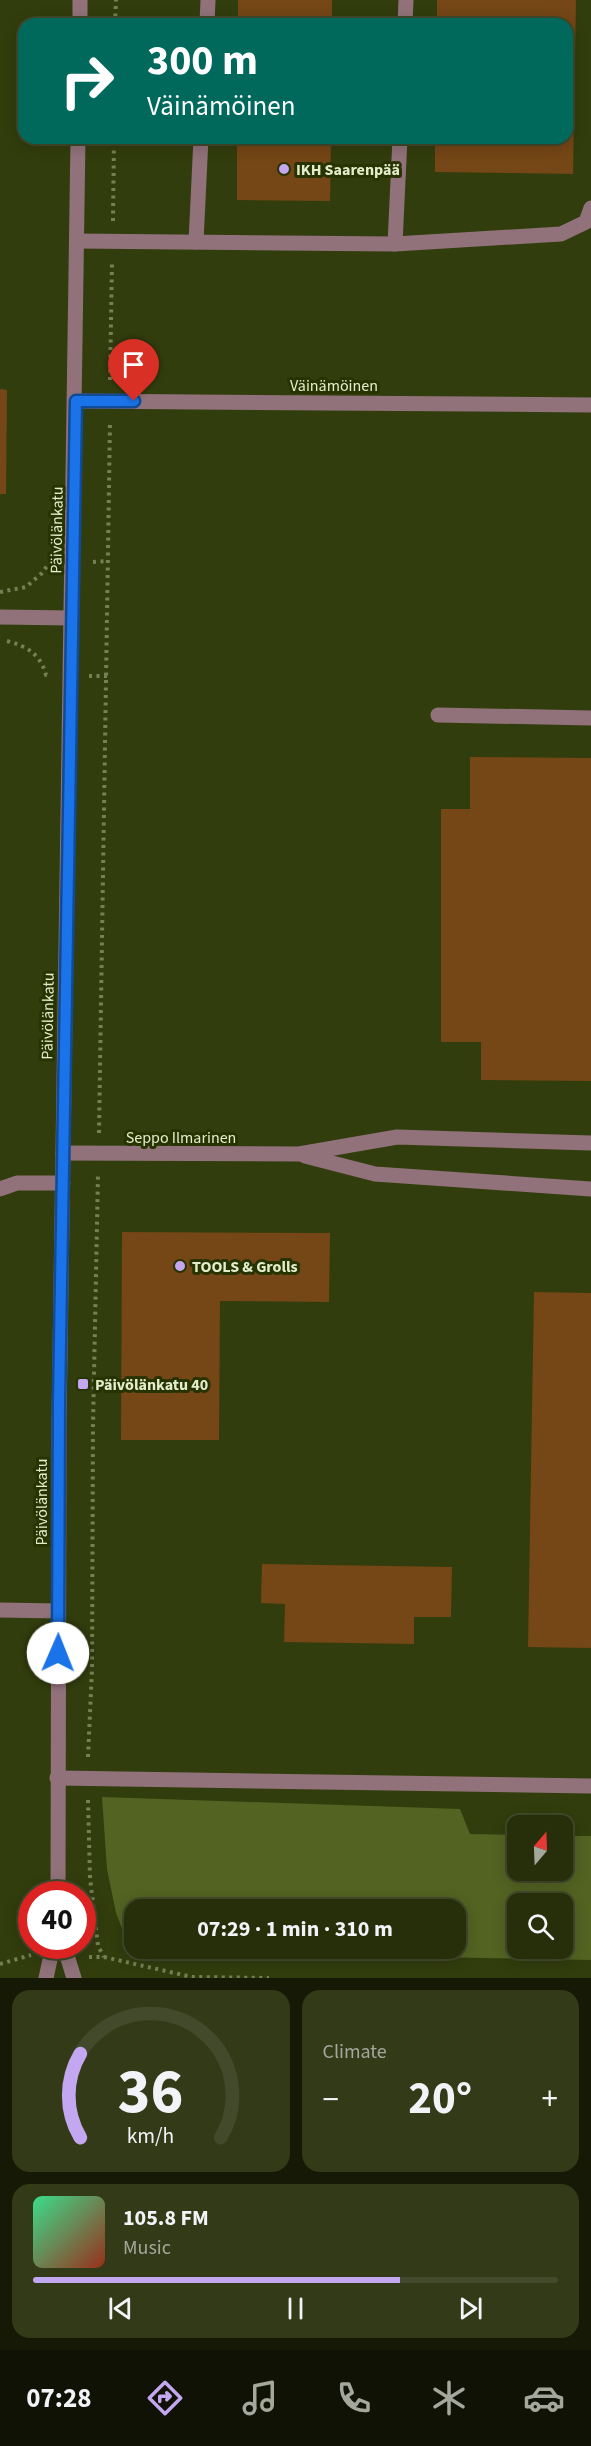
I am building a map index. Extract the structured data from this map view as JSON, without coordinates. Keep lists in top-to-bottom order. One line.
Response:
{"streets":{"street":["Väinämöinen","Päivölänkatu","Seppo Ilmarinen"]},"crossings":[["Väinämöinen","Päivölänkatu"],["Päivölänkatu","Seppo Ilmarinen"]],"places":{"other":["IKH Saarenpää","TOOLS & Grolls"],"transit":["Päivölänkatu 40"]},"north":"top","page":{"turn":["300 m","Väinämöinen"],"limit":"40","trip":"07:29 · 1 min · 310 m","tile":"Climate","heat":["−","20°","+"],"song":["105.8 FM","Music"],"tabs":"07:28","gauge":["36","km/h"]}}
